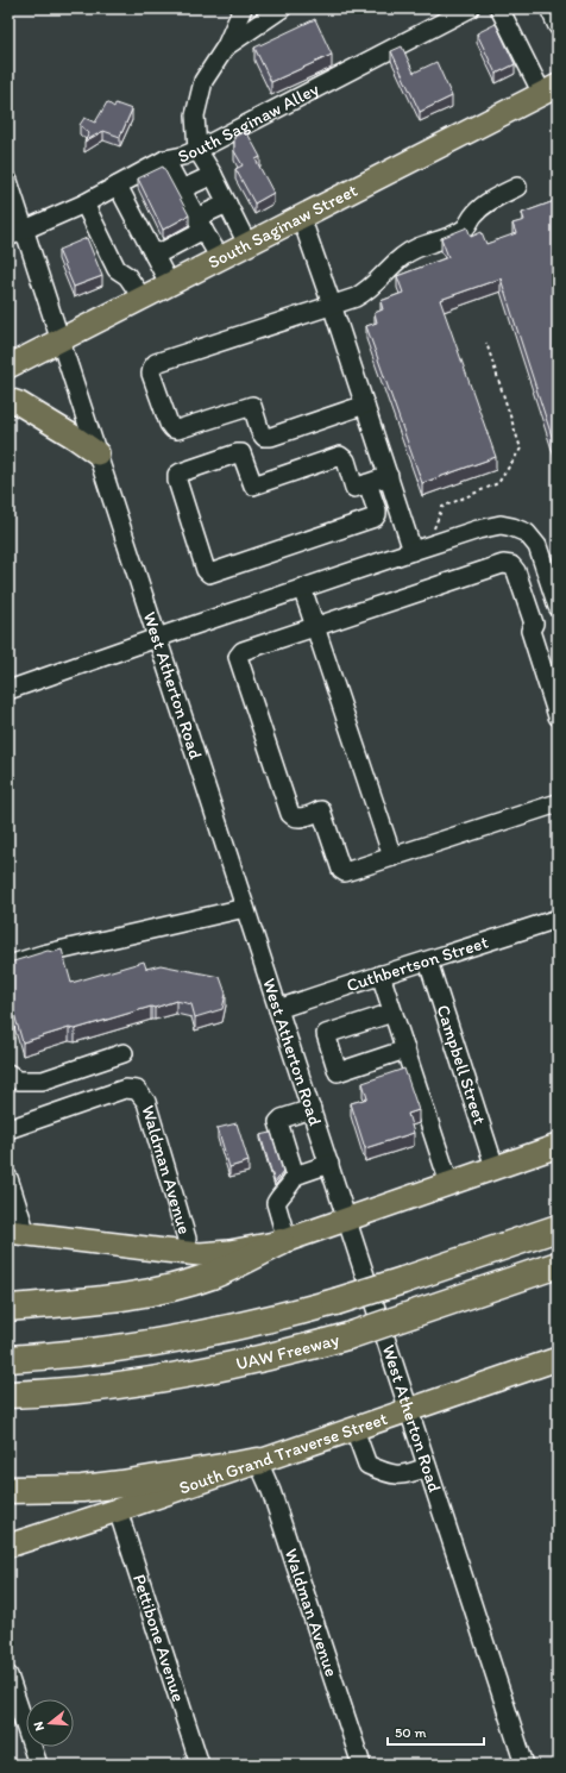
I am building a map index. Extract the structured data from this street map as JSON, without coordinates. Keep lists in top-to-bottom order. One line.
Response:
{"streets":{"highway":["UAW Freeway"],"main road":["South Saginaw Street","South Grand Traverse Street"],"street":["South Saginaw Alley","West Atherton Road","Cuthbertson Street","Campbell Street","Waldman Avenue","Pettibone Avenue"]},"crossings":[["South Saginaw Alley","West Atherton Road"],["South Saginaw Street","West Atherton Road"],["West Atherton Road","Cuthbertson Street"],["West Atherton Road","South Grand Traverse Street"],["Cuthbertson Street","Campbell Street"],["Waldman Avenue","South Grand Traverse Street"],["South Grand Traverse Street","Pettibone Avenue"]],"scale_bar":"50 m","north":"left"}
